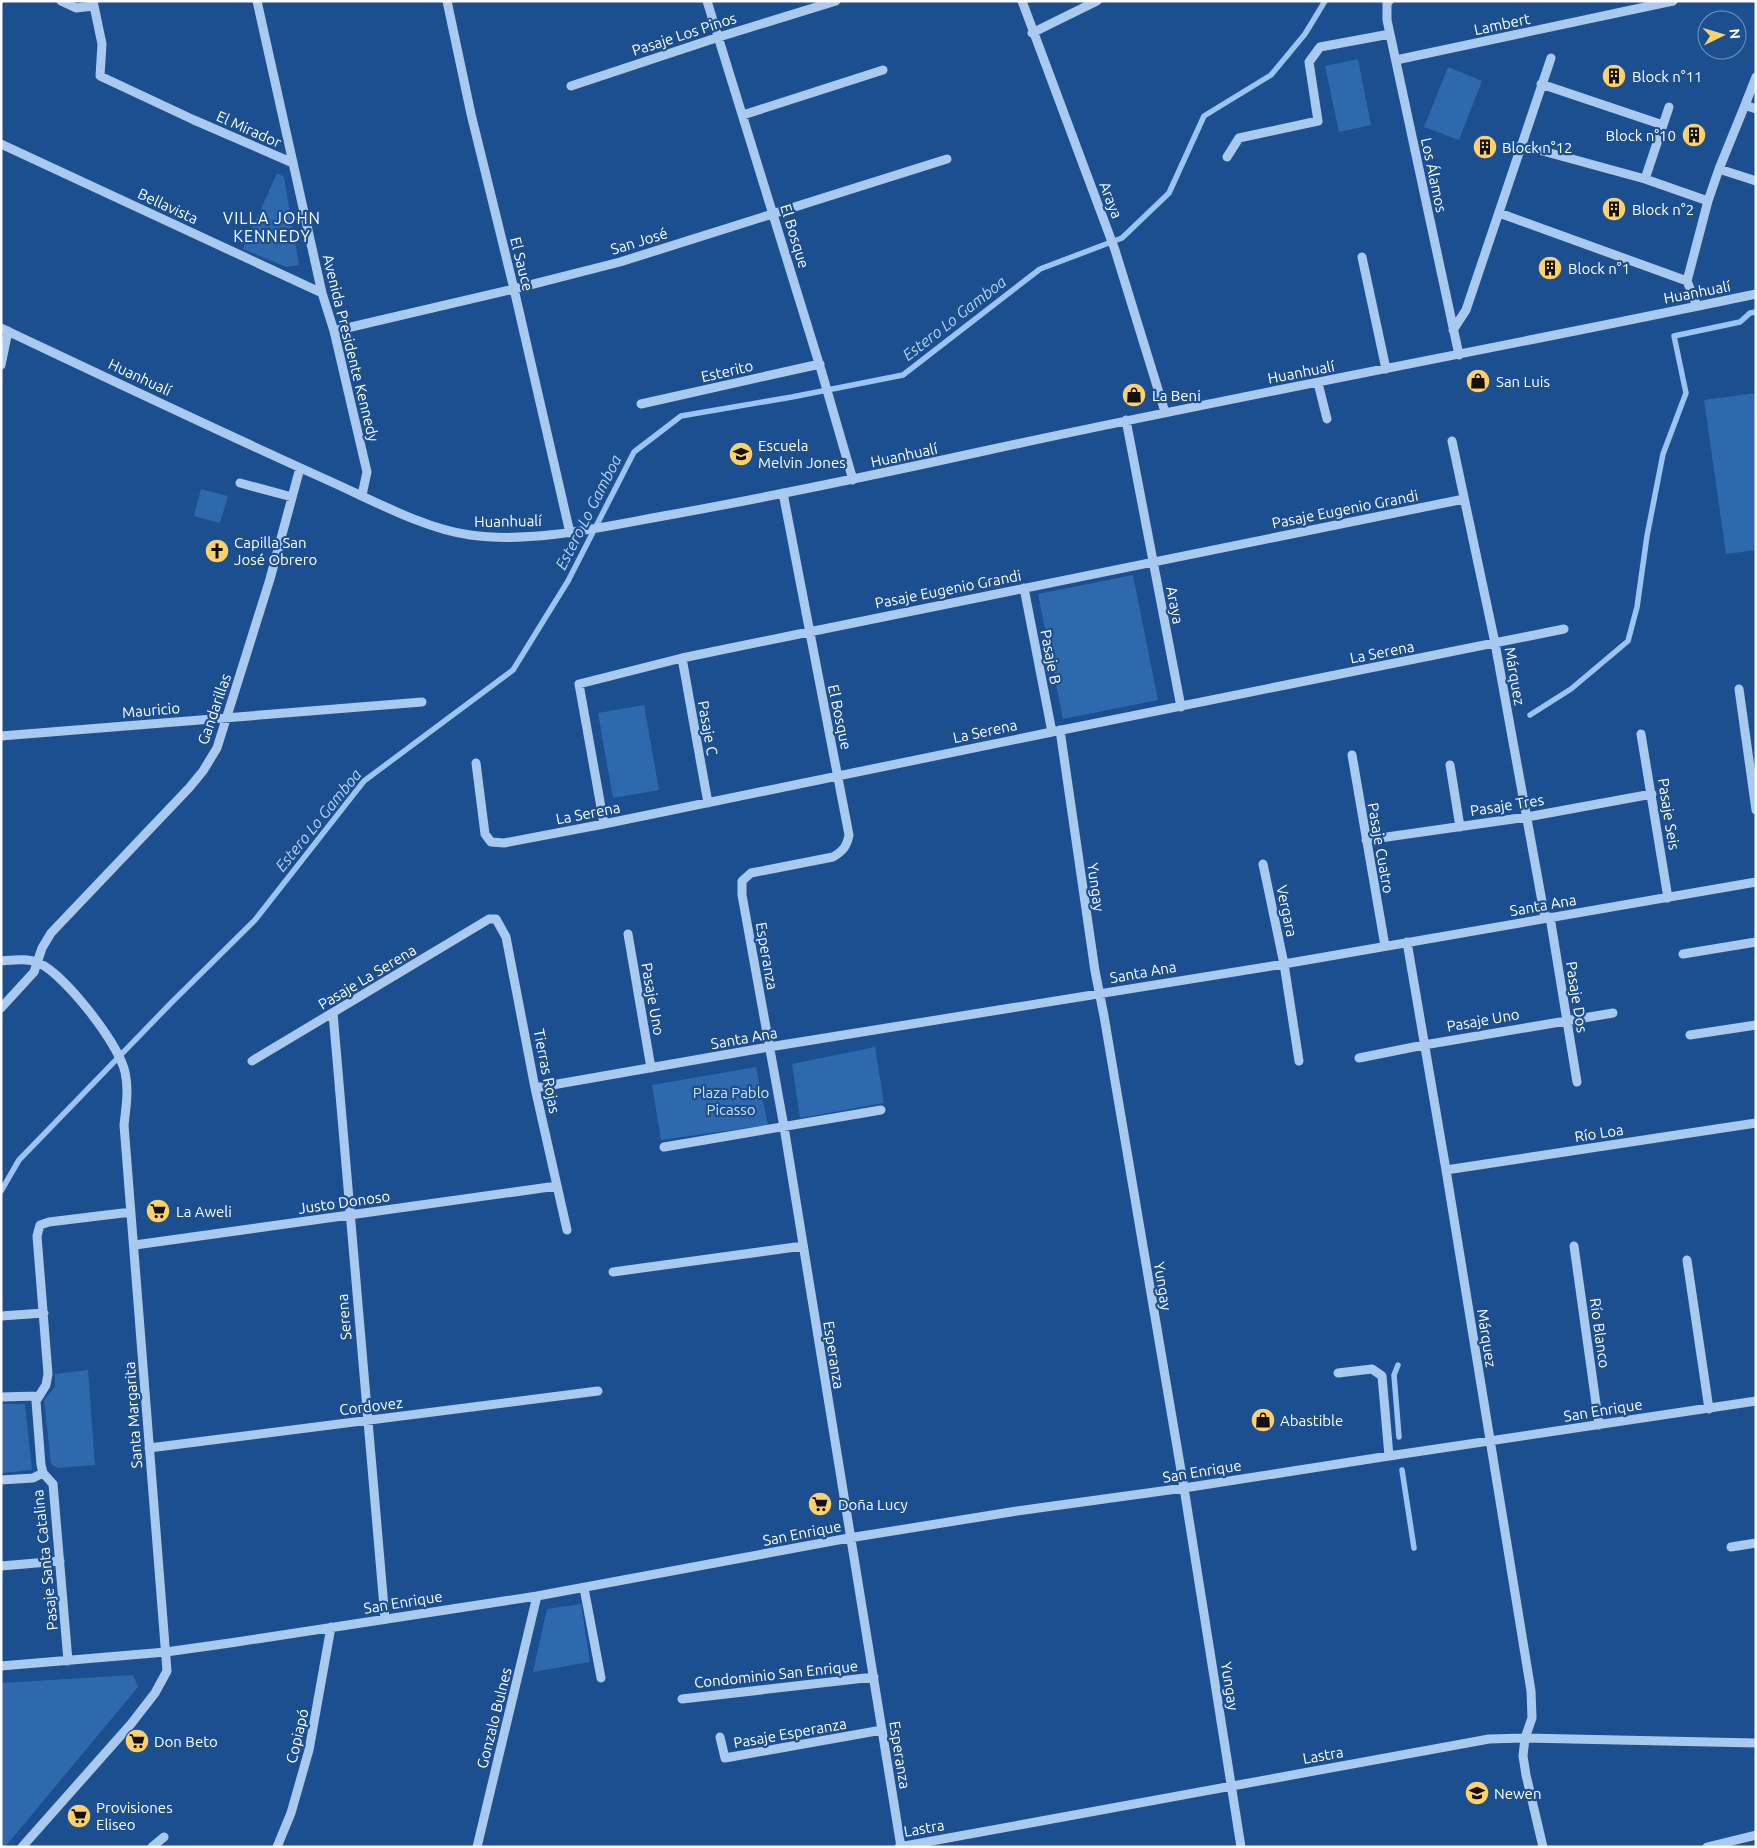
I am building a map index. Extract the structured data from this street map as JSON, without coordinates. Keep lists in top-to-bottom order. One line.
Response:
{"streets":{"street":["Lambert","Pasaje Los Pinos","El Mirador","Los Álamos","Araya","Bellavista","El Bosque","San José","El Sauce","Huanhualí","Avenida Presidente Kennedy","Esterito","Pasaje Eugenio Grandi","La Serena","Pasaje B","Márquez","Gandarillas","Mauricio","Pasaje C","Pasaje Tres","Pasaje Seis","Pasaje Cuatro","Yungay","Santa Ana","Vergara","Esperanza","Pasaje La Serena","Pasaje Dos","Pasaje Uno","Tierras Rojas","Río Loa","Justo Donoso","Serena","Río Blanco","Cordovez","San Enrique","Santa Margarita","Pasaje Santa Catalina","Condominio San Enrique","Gonzalo Bulnes","Pasaje Esperanza","Copiapó","Lastra"]},"crossings":[["Lambert","Los Álamos"],["Pasaje Los Pinos","El Bosque"],["El Mirador","Avenida Presidente Kennedy"],["Los Álamos","Huanhualí"],["Araya","Huanhualí"],["Araya","Pasaje Eugenio Grandi"],["Araya","La Serena"],["Bellavista","Avenida Presidente Kennedy"],["El Bosque","San José"],["El Bosque","Huanhualí"],["El Bosque","Esterito"],["El Bosque","Pasaje Eugenio Grandi"],["El Bosque","La Serena"],["El Bosque","Esperanza"],["San José","El Sauce"],["San José","Avenida Presidente Kennedy"],["El Sauce","Huanhualí"],["Huanhualí","Avenida Presidente Kennedy"],["Huanhualí","Gandarillas"],["Pasaje Eugenio Grandi","La Serena"],["Pasaje Eugenio Grandi","Pasaje B"],["Pasaje Eugenio Grandi","Márquez"],["Pasaje Eugenio Grandi","Pasaje C"],["La Serena","Pasaje B"],["La Serena","Márquez"],["La Serena","Pasaje C"],["La Serena","Yungay"],["Pasaje B","Yungay"],["Márquez","Pasaje Tres"],["Márquez","Santa Ana"],["Márquez","Pasaje Dos"],["Márquez","Pasaje Uno"],["Márquez","Río Loa"],["Márquez","San Enrique"],["Márquez","Lastra"],["Gandarillas","Mauricio"],["Gandarillas","Santa Margarita"],["Pasaje Tres","Pasaje Seis"],["Pasaje Tres","Pasaje Cuatro"],["Pasaje Seis","Santa Ana"],["Pasaje Cuatro","Santa Ana"],["Yungay","Santa Ana"],["Yungay","San Enrique"],["Yungay","Lastra"],["Santa Ana","Vergara"],["Santa Ana","Esperanza"],["Santa Ana","Pasaje Dos"],["Santa Ana","Pasaje Uno"],["Santa Ana","Tierras Rojas"],["Esperanza","San Enrique"],["Esperanza","Condominio San Enrique"],["Esperanza","Pasaje Esperanza"],["Esperanza","Lastra"],["Pasaje La Serena","Tierras Rojas"],["Pasaje La Serena","Serena"],["Pasaje Dos","Pasaje Uno"],["Tierras Rojas","Justo Donoso"],["Justo Donoso","Serena"],["Justo Donoso","Santa Margarita"],["Serena","Cordovez"],["Serena","San Enrique"],["Río Blanco","San Enrique"],["Cordovez","Santa Margarita"],["San Enrique","Santa Margarita"],["San Enrique","Pasaje Santa Catalina"],["San Enrique","Gonzalo Bulnes"],["San Enrique","Copiapó"],["Santa Margarita","Pasaje Santa Catalina"]],"districts":["VILLA JOHN KENNEDY"],"water":["Estero Lo Gamboa"],"parks":["Plaza Pablo Picasso"],"places":{"building":["Block n°11","Block n°10","Block n°12","Block n°2","Block n°1"],"shop":["San Luis","La Beni","Abastible"],"school or university":["Escuela Melvin Jones","Newen"],"church":["Capilla San José Obrero"],"supermarket":["La Aweli","Doña Lucy","Don Beto","Provisiones Eliseo"]},"north":"right"}
